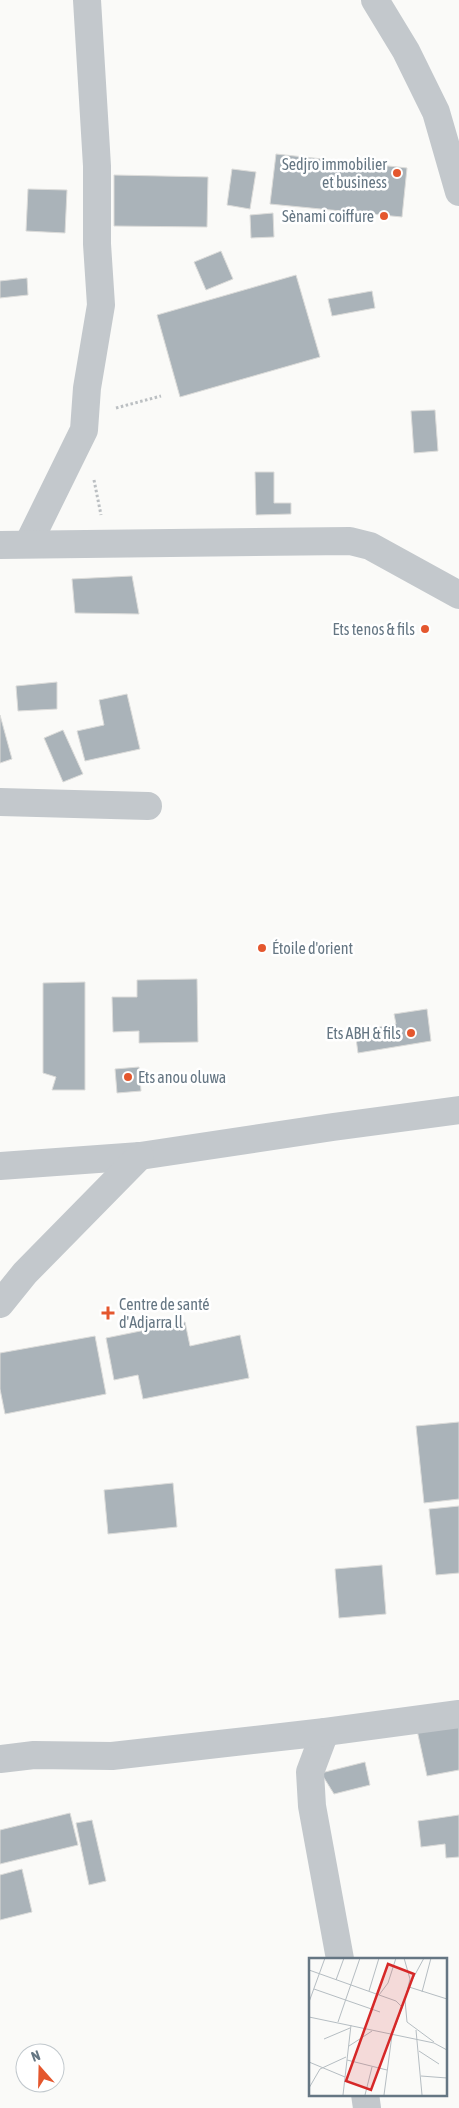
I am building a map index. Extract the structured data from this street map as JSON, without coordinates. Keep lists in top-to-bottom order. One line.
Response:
{"places":{"other":["Sedjro immobilier et business","Sènami coiffure","Ets tenos & fils","Étoile d'orient","Ets ABH & fils","Ets anou oluwa"],"health":["Centre de santé d'Adjarra ll"]},"north":"top"}
